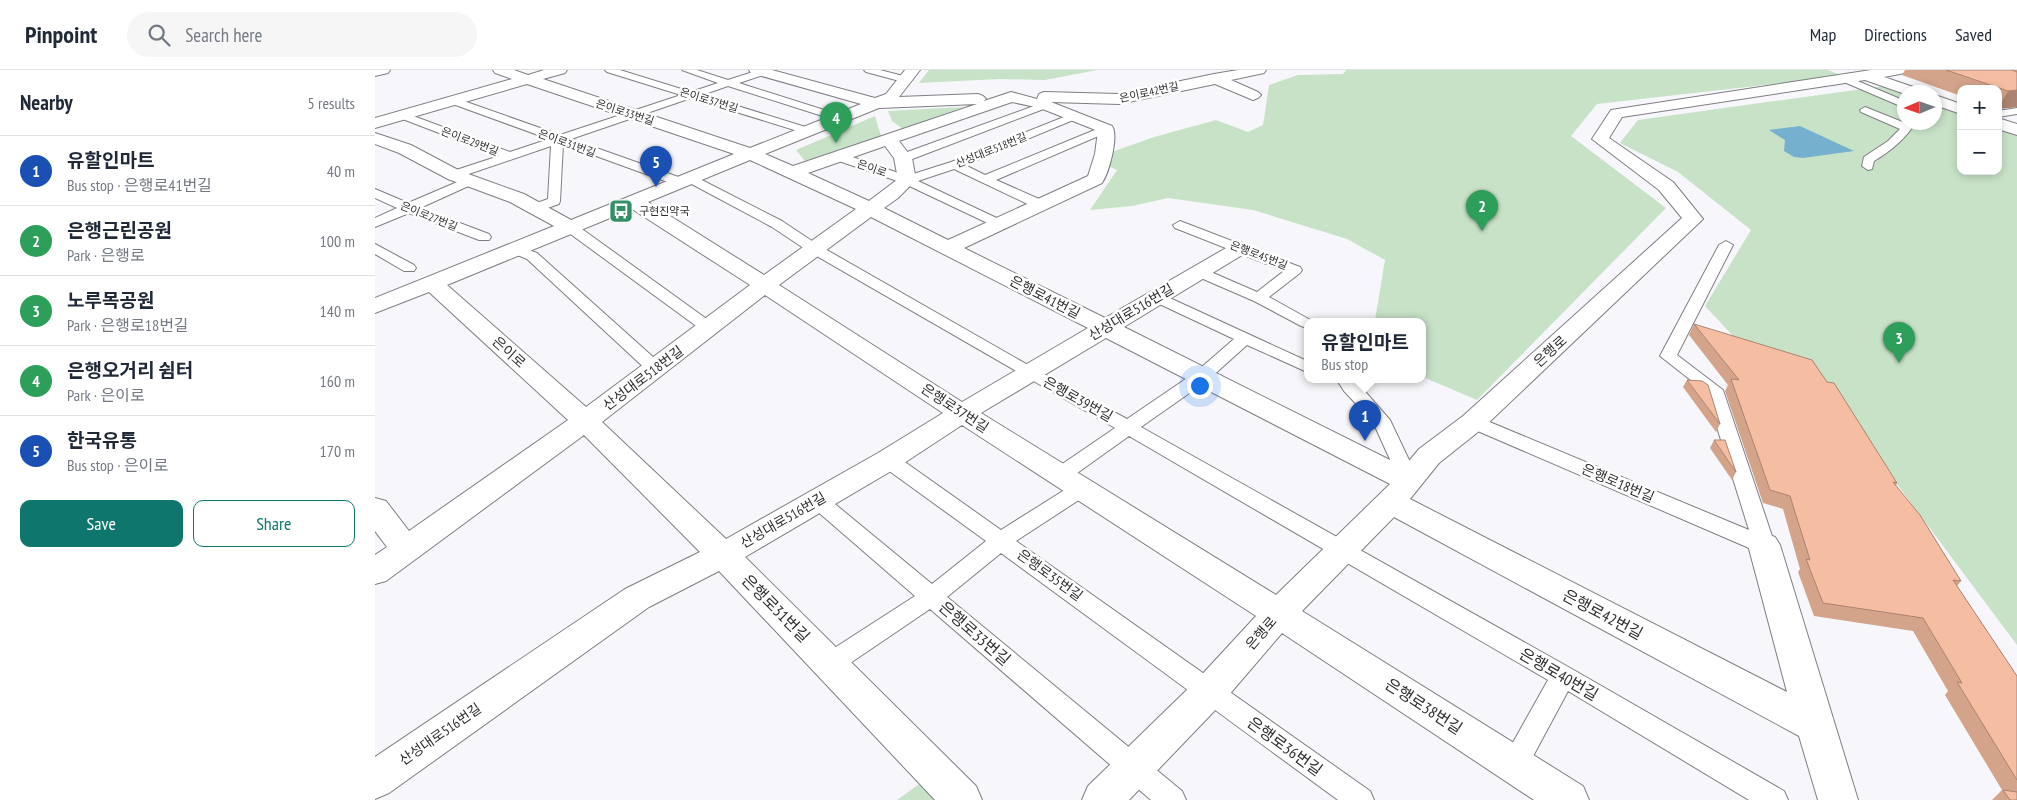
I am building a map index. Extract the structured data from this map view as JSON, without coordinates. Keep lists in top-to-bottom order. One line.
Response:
{"streets":{"street":["은이로42번길","은이로33번길","산성대로518번길","은이로","은행로41번길","산성대로516번길","은행로","은행로37번길","은행로31번길","은행로42번길","은행로38번길"],"lane":["은이로37번길","은이로29번길","은이로31번길","은이로27번길","은행로45번길","은행로39번길","은행로18번길","은행로35번길","은행로33번길","은행로40번길","은행로36번길"]},"crossings":[["은이로42번길","산성대로518번길"],["은이로29번길","은이로27번길"],["산성대로518번길","은이로"],["산성대로518번길","은행로41번길"],["산성대로518번길","은행로39번길"],["산성대로518번길","은행로37번길"],["산성대로518번길","은행로31번길"],["은이로","은행로31번길"],["은행로45번길","산성대로516번길"],["은행로41번길","산성대로516번길"],["은행로41번길","은행로"],["은행로41번길","은행로42번길"],["산성대로516번길","은행로39번길"],["산성대로516번길","은행로37번길"],["산성대로516번길","은행로35번길"],["산성대로516번길","은행로31번길"],["산성대로516번길","은행로33번길"],["은행로","은행로39번길"],["은행로","은행로37번길"],["은행로","은행로18번길"],["은행로","은행로35번길"],["은행로","은행로42번길"],["은행로","은행로33번길"],["은행로","은행로40번길"],["은행로","은행로38번길"],["은행로","은행로36번길"],["은행로39번길","은행로40번길"],["은행로37번길","은행로38번길"],["은행로35번길","은행로36번길"]],"places":{"bus stop":["구현진약국"]},"north":"left","page":{"header":"Pinpoint","search":"Search here","nav":["Map","Directions","Saved"],"heading":["Nearby","5 results"],"map_buttons":["+","−"],"pins":["4","5","2","3","1"],"list":[{"mark":"1","name":"유할인마트","note":"Bus stop · 은행로41번길","value":"40 m"},{"mark":"2","name":"은행근린공원","note":"Park · 은행로","value":"100 m"},{"mark":"3","name":"노루목공원","note":"Park · 은행로18번길","value":"140 m"},{"mark":"4","name":"은행오거리 쉼터","note":"Park · 은이로","value":"160 m"},{"mark":"5","name":"한국유통","note":"Bus stop · 은이로","value":"170 m"}],"popup":["유할인마트","Bus stop"],"buttons":["Save","Share"]}}
